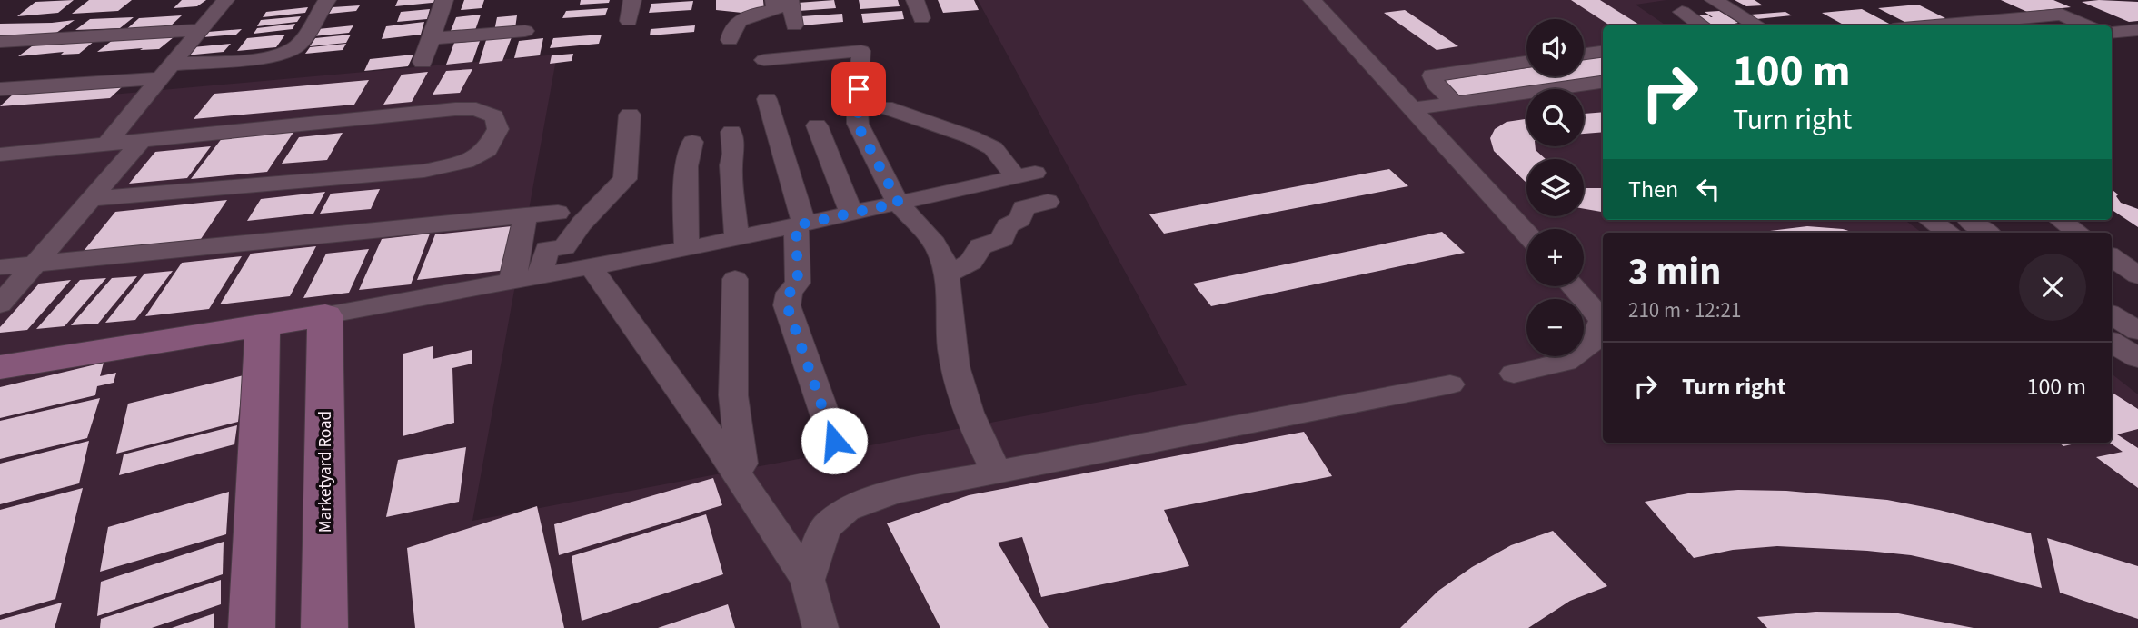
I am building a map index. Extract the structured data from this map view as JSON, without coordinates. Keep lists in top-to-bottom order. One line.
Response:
{"streets":{"street":["Marketyard Road"]},"page":{"map_buttons":["+","−"],"turn":["100 m","Turn right"],"then":"Then","heading":["3 min","210 m · 12:21"],"list":[{"name":"Turn right","value":"100 m"}]}}
